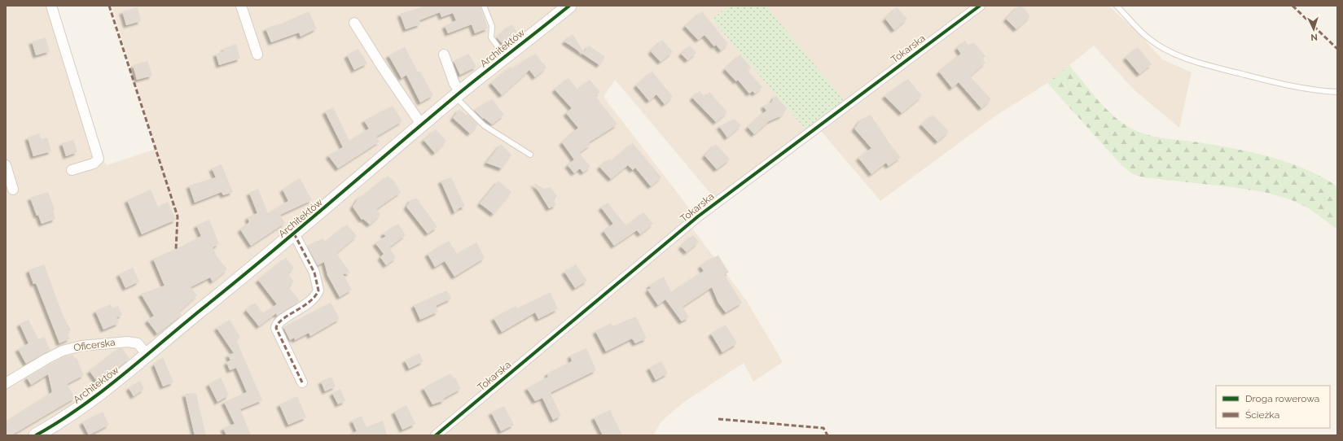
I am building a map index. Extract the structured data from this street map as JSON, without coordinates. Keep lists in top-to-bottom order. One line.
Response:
{"streets":{"street":["Architektów","Tokarska","Oficerska"]},"crossings":[["Architektów","Oficerska"]],"legend":["Droga rowerowa","Ścieżka"],"north":"bottom"}
